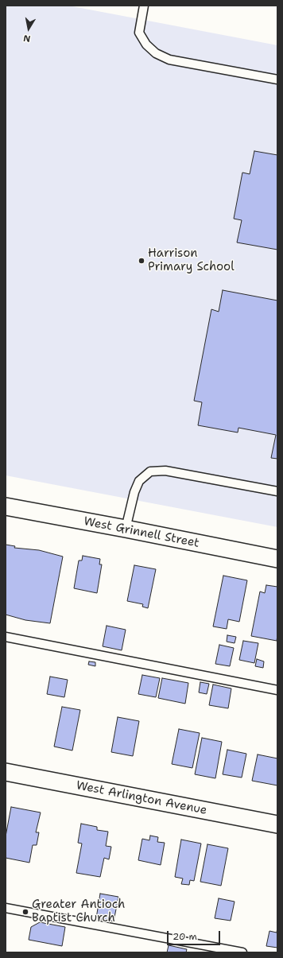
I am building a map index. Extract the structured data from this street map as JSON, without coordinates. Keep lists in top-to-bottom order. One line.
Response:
{"streets":{"street":["West Grinnell Street","West Arlington Avenue"]},"places":["Harrison Primary School","Greater Antioch Baptist Church"],"scale_bar":"20 m","north":"bottom"}
